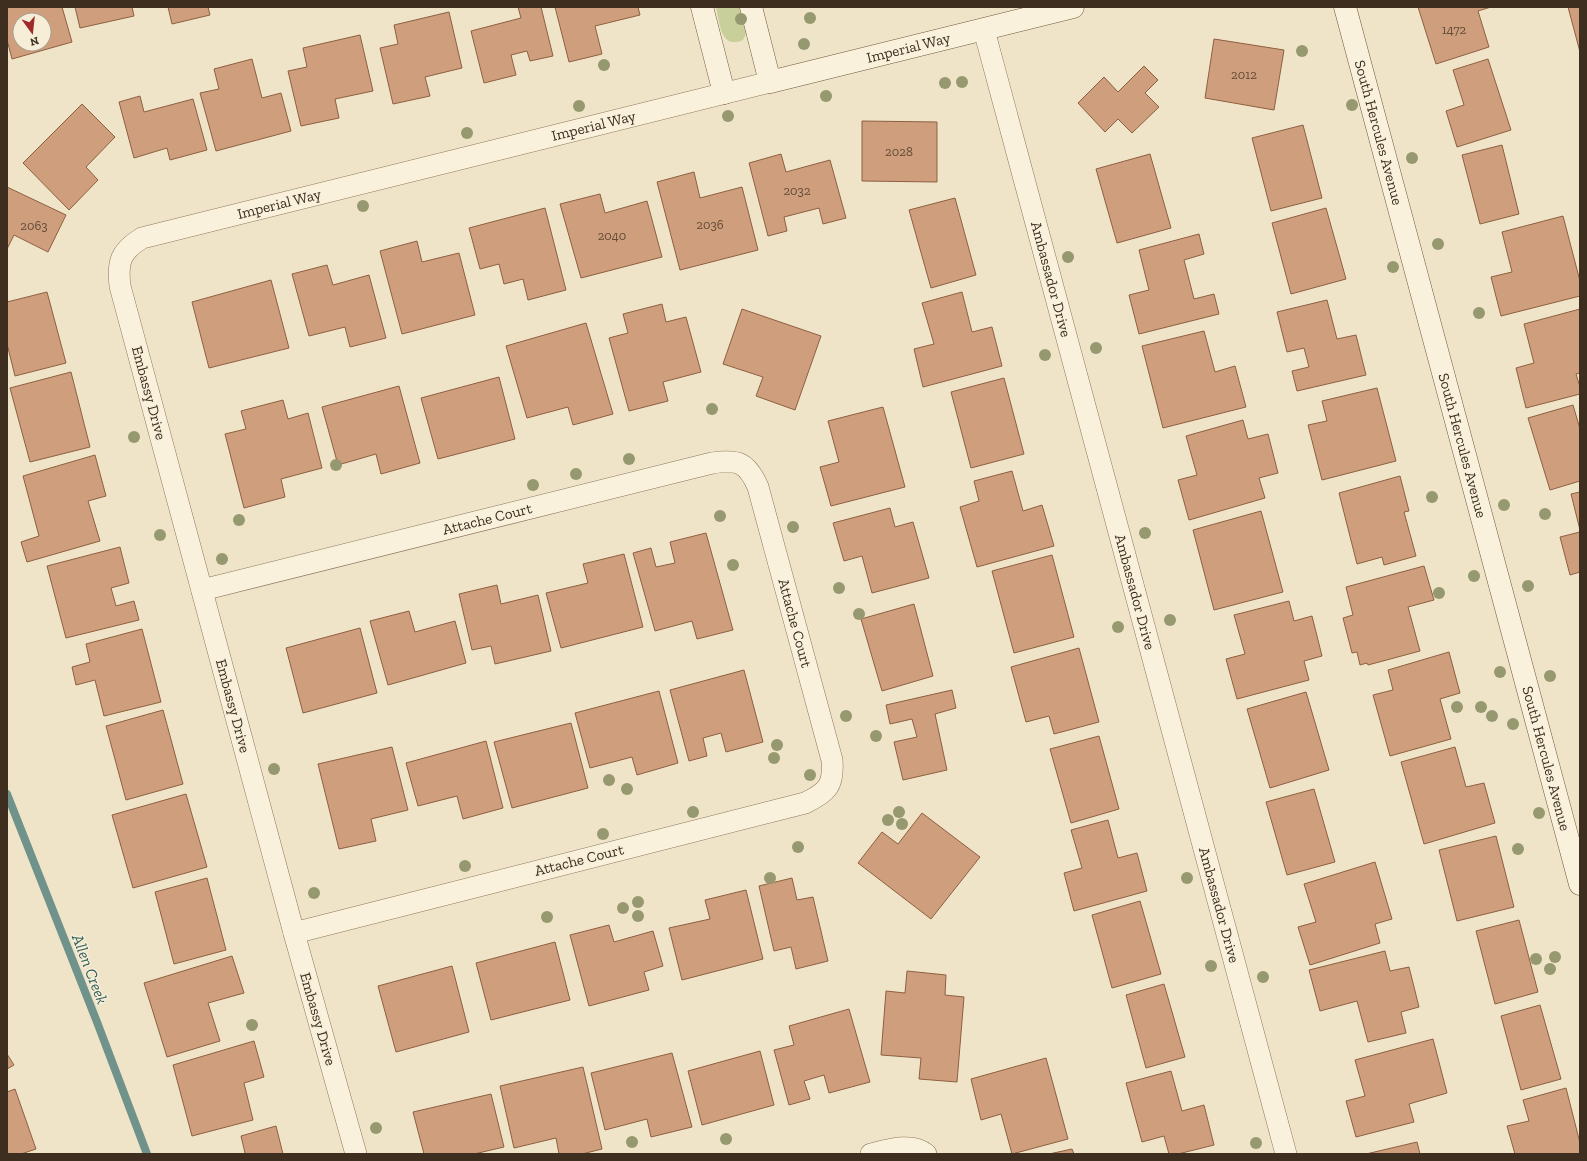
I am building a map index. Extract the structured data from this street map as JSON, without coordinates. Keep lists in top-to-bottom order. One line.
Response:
{"streets":{"street":["Imperial Way","South Hercules Avenue","Ambassador Drive","Embassy Drive","Attache Court"]},"crossings":[["Imperial Way","Ambassador Drive"],["Imperial Way","Embassy Drive"],["Embassy Drive","Attache Court"]],"water":["Allen Creek"],"house_numbers":["1472","2012","2028","2032","2036","2063","2040"],"north":"bottom"}
